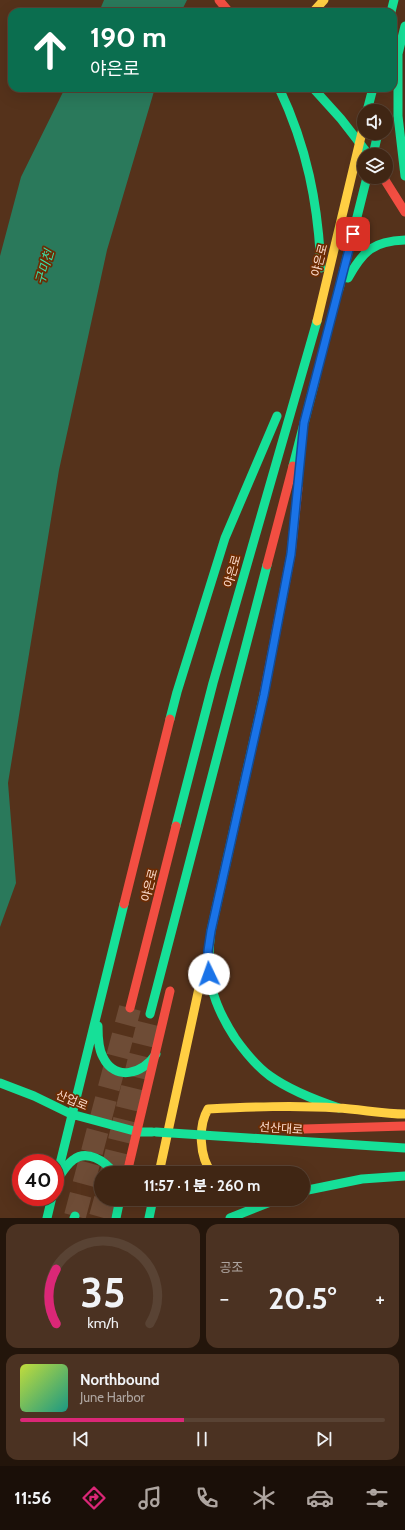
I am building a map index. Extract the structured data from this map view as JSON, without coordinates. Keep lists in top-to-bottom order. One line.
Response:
{"streets":{"street":["야은로","산업로","선산대로"]},"crossings":[["산업로","선산대로"]],"water":["구미천"],"page":{"turn":["190 m","야은로"],"limit":"40","trip":"11:57 · 1 분 · 260 m","tile":"공조","heat":["−","20.5°","+"],"song":["Northbound","June Harbor"],"tabs":"11:56","gauge":["35","km/h"]}}
